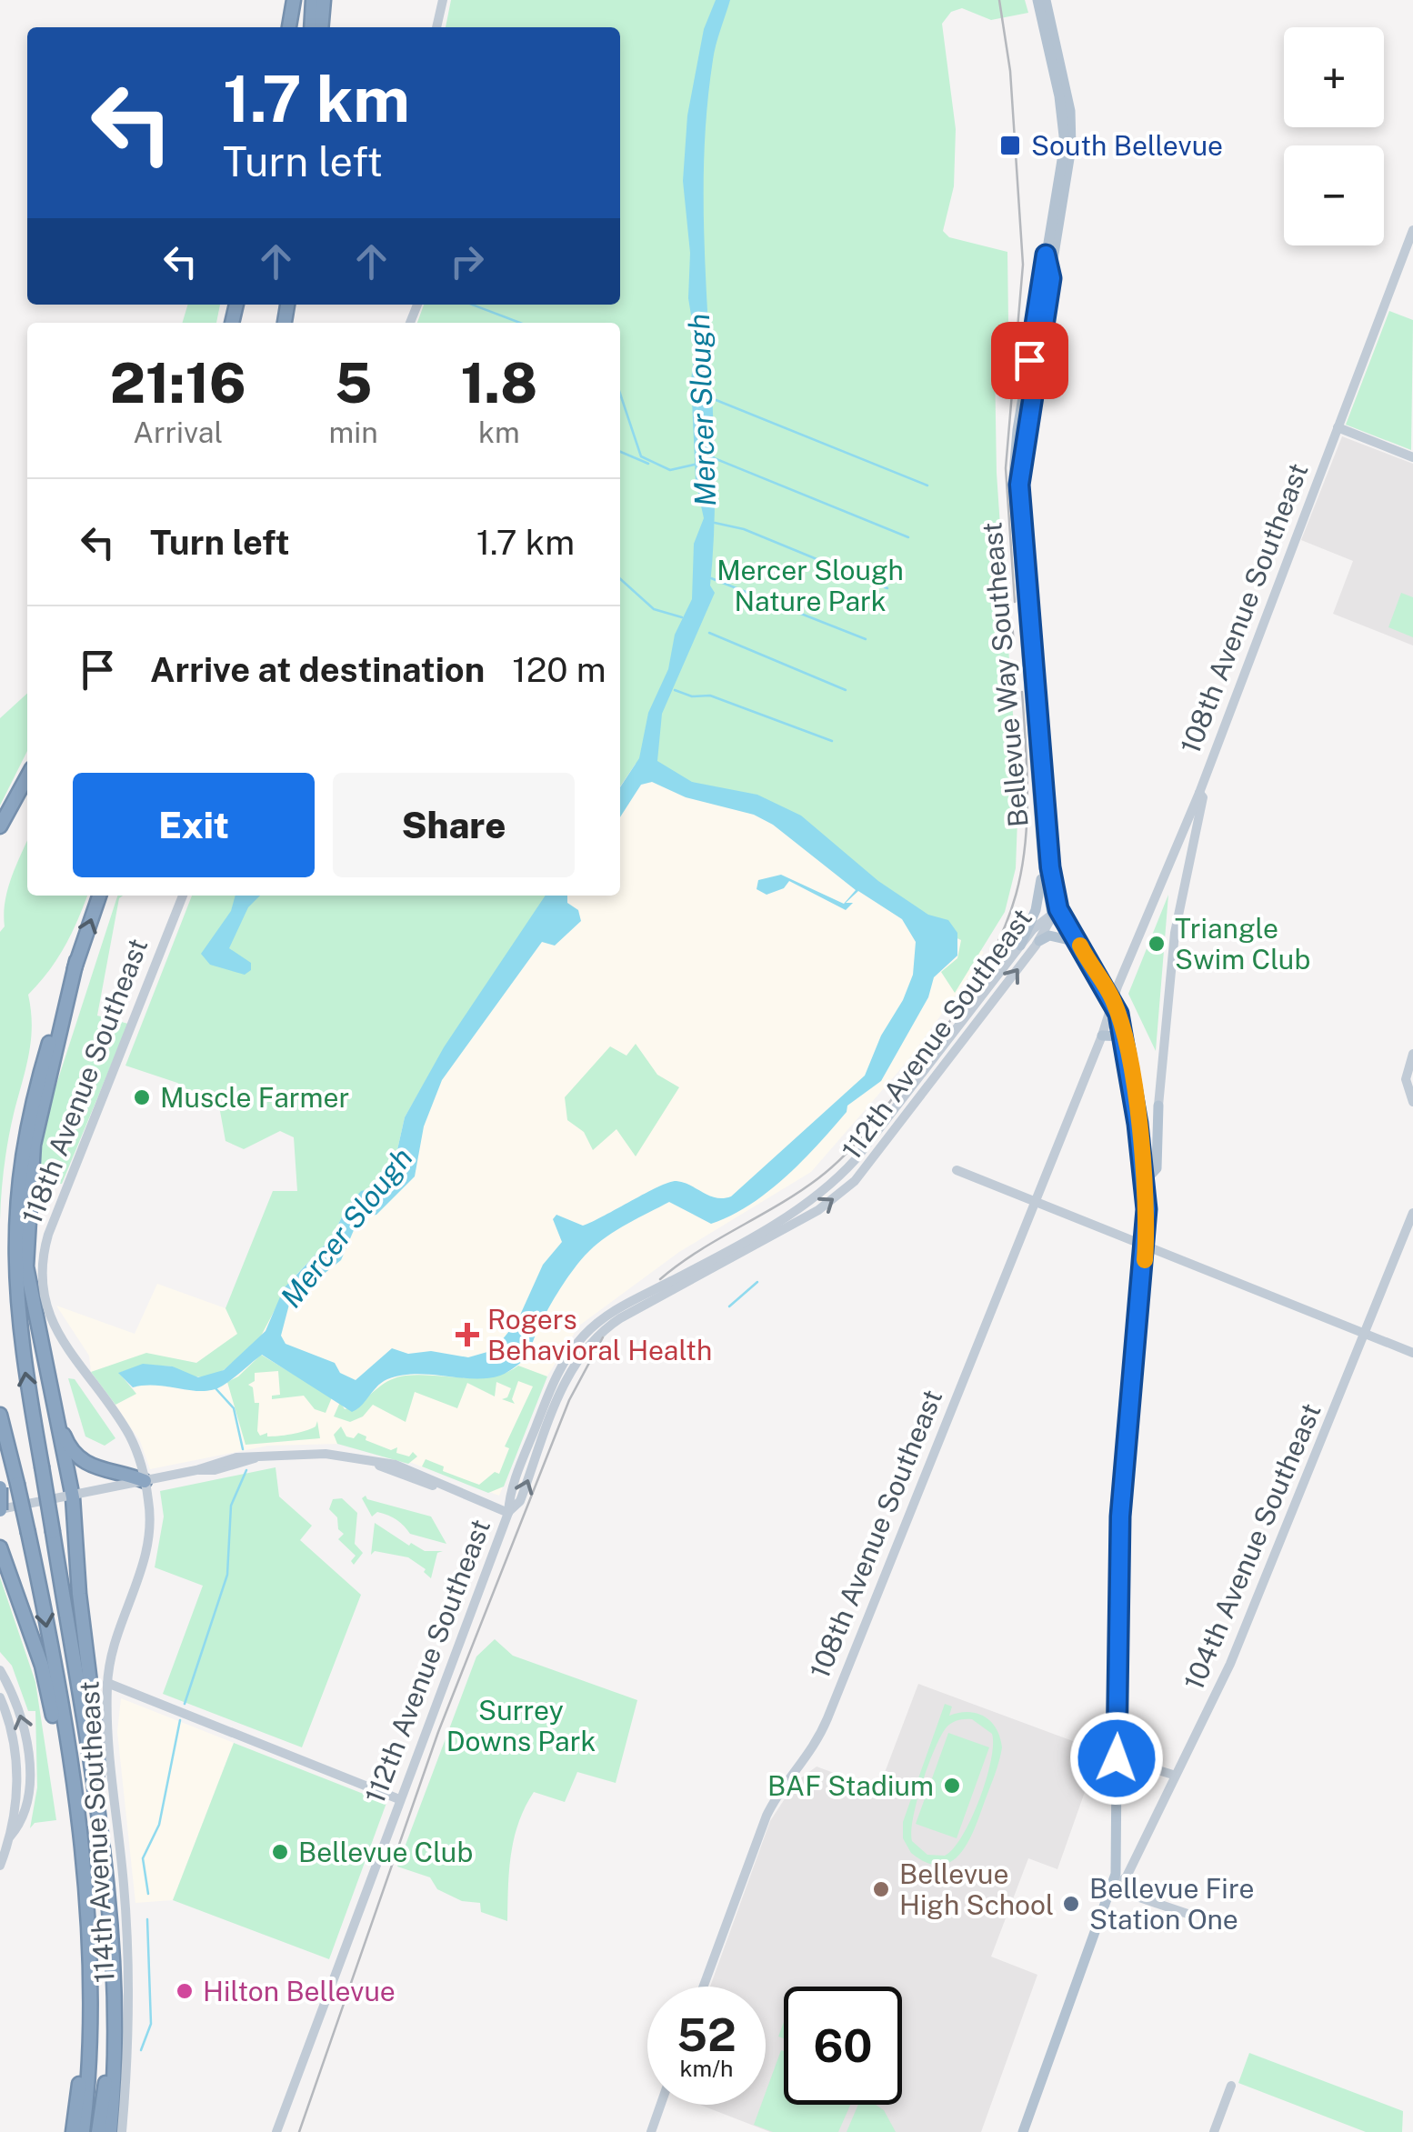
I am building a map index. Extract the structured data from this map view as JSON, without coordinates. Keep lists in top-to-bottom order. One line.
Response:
{"streets":{"main road":["Bellevue Way Southeast"],"street":["108th Avenue Southeast","112th Avenue Southeast","118th Avenue Southeast","104th Avenue Southeast","114th Avenue Southeast"]},"crossings":[["108th Avenue Southeast","Bellevue Way Southeast"],["Bellevue Way Southeast","112th Avenue Southeast"],["Bellevue Way Southeast","104th Avenue Southeast"],["118th Avenue Southeast","114th Avenue Southeast"]],"water":["Mercer Slough"],"parks":["Mercer Slough Nature Park","Surrey Downs Park"],"places":{"transit":["South Bellevue"],"other":["Triangle Swim Club","Muscle Farmer","BAF Stadium","Bellevue Club","Bellevue High School","Bellevue Fire Station One","Hilton Bellevue"],"health":["Rogers Behavioral Health"]},"page":{"map_buttons":["+","−"],"turn":["1.7 km","Turn left"],"eta":["21:16","Arrival","5","min","1.8","km"],"list":[{"name":"Turn left","value":"1.7 km"},{"name":"Arrive at destination","value":"120 m"}],"buttons":["Exit","Share"],"speed":"52 km/h","limit":"60"}}
